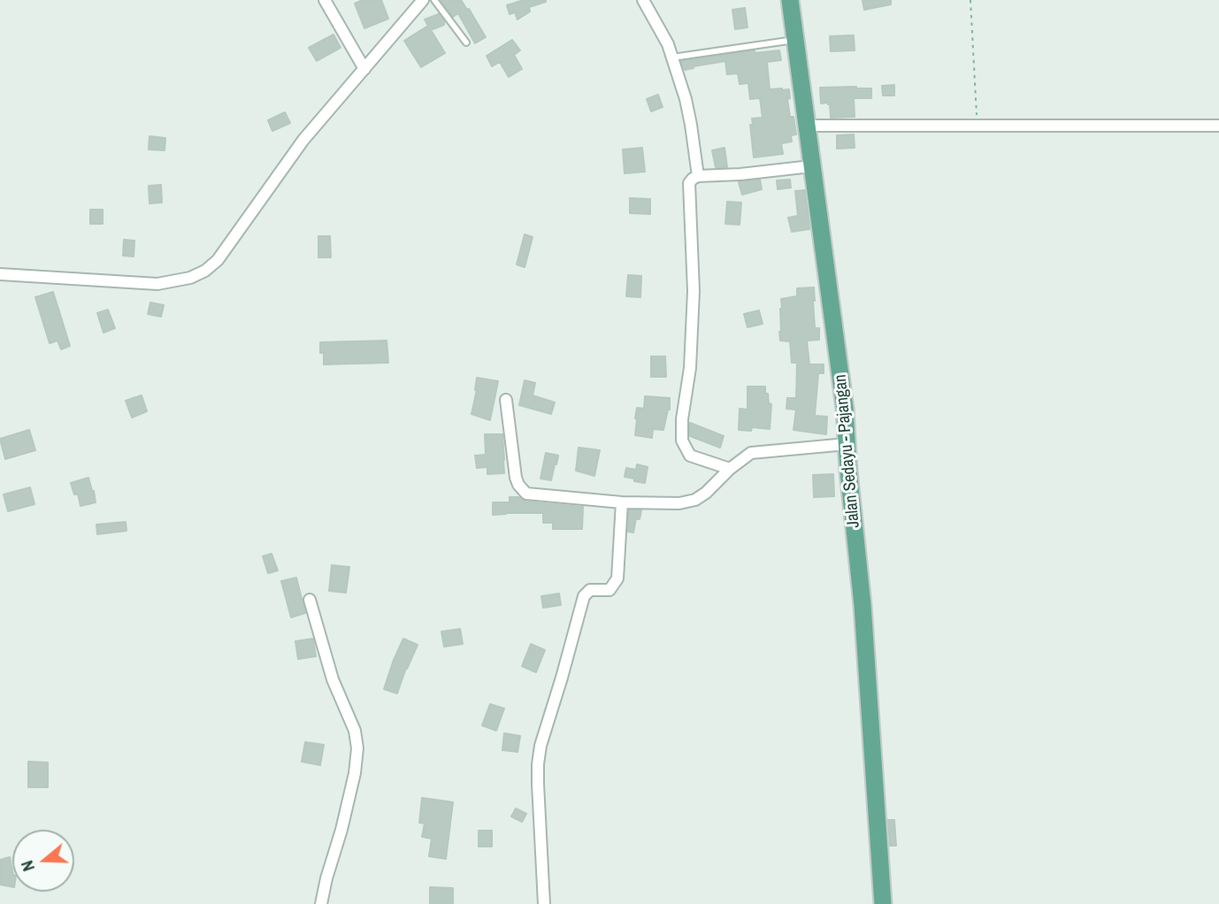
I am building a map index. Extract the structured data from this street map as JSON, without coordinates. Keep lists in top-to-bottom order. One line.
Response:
{"streets":{"main road":["Jalan Sedayu - Pajangan"]},"north":"left"}
